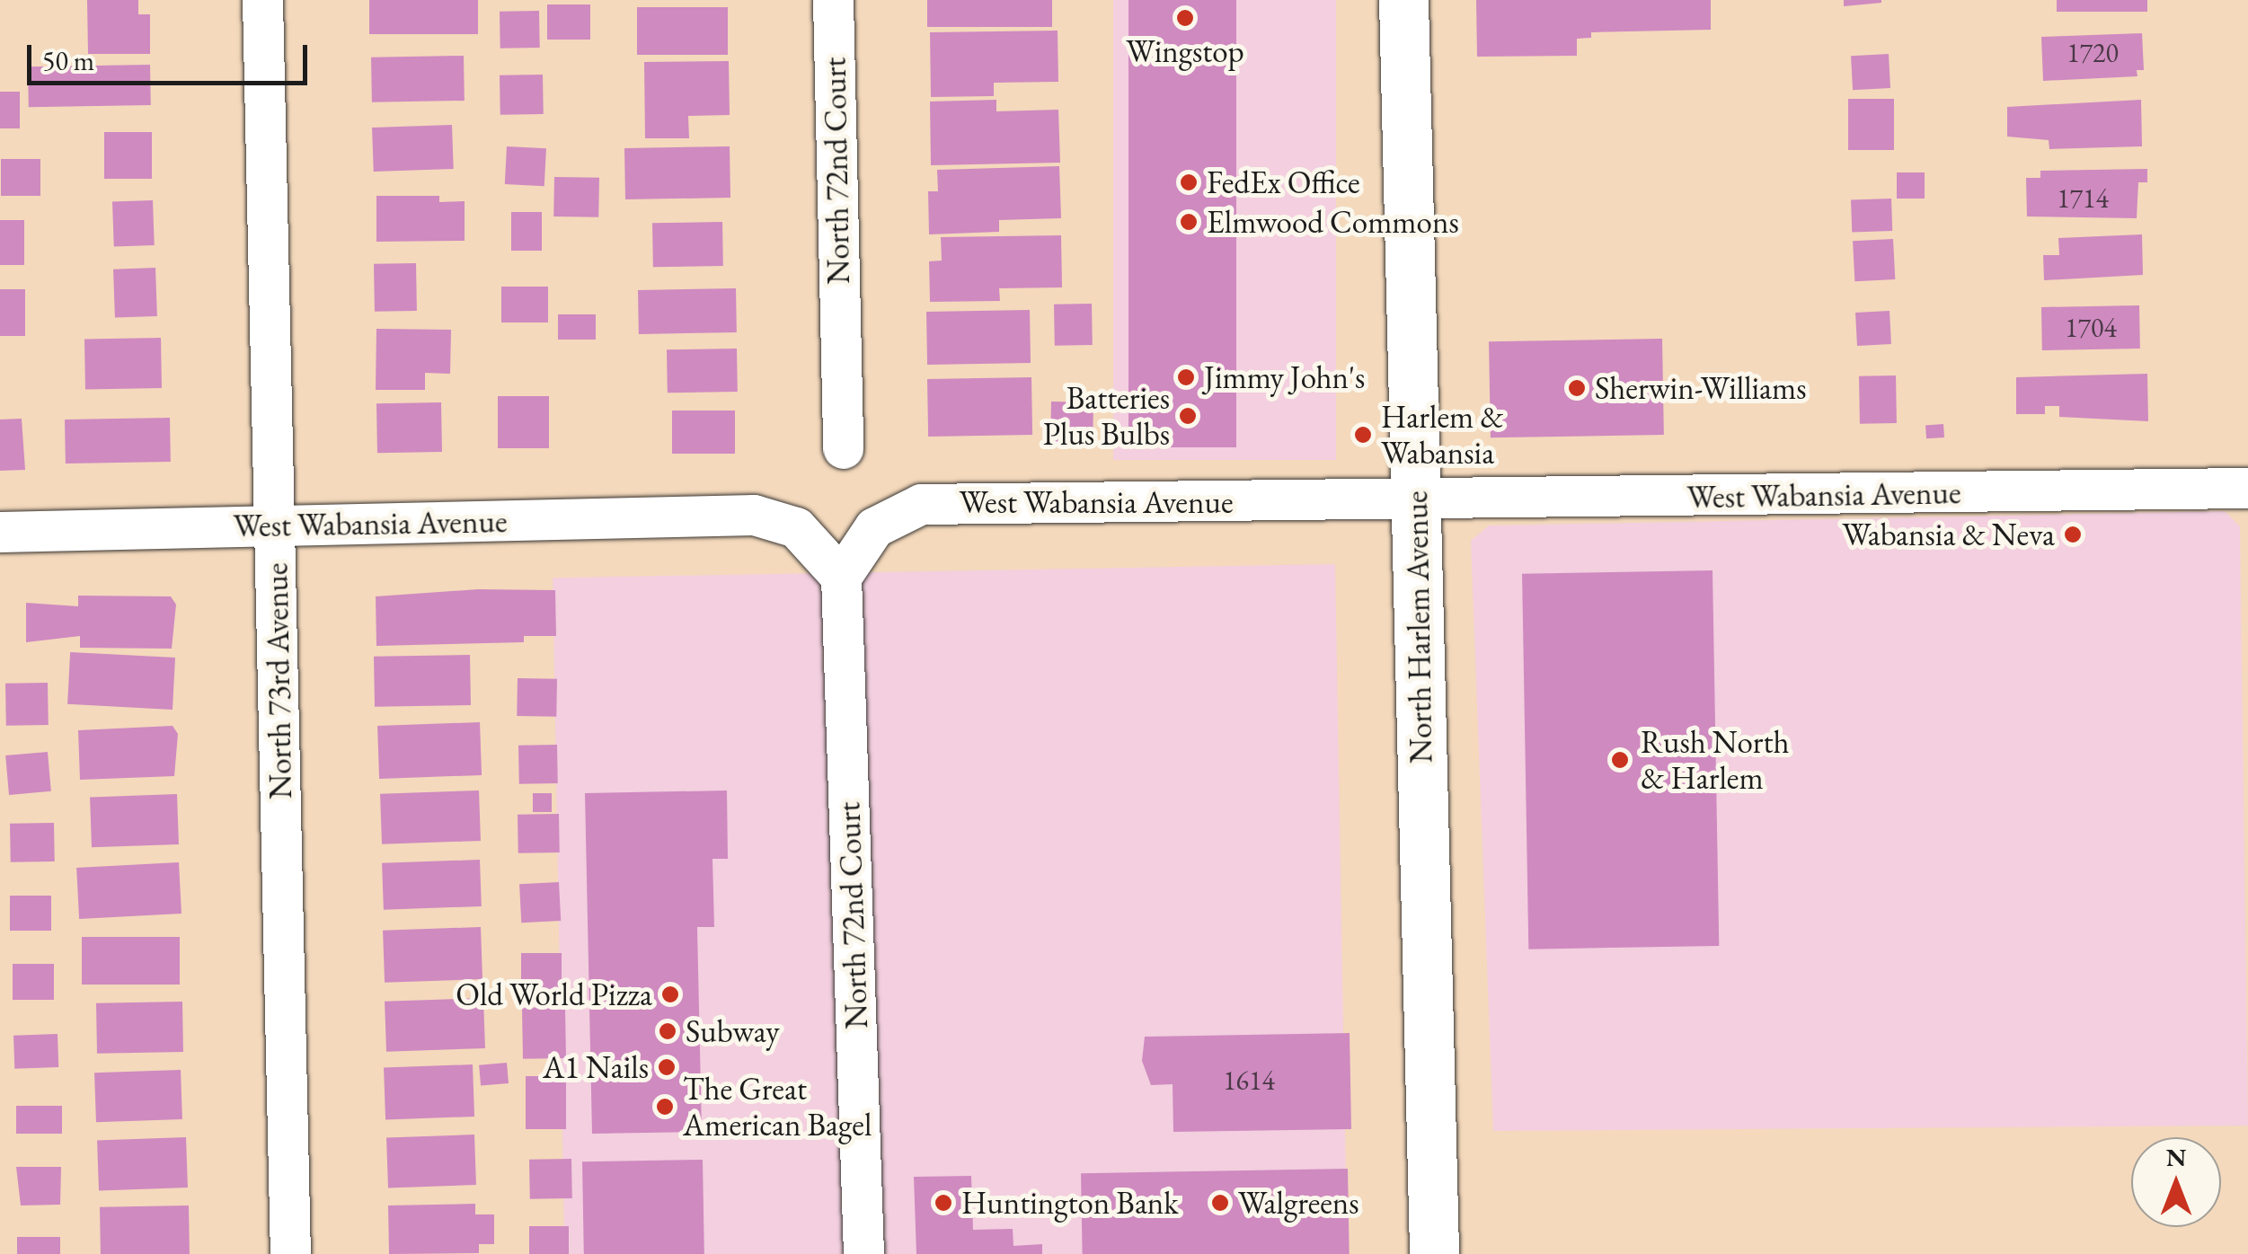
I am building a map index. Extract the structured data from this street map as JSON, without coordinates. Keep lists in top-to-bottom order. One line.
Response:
{"streets":{"main road":["North Harlem Avenue"],"street":["North 72nd Court","West Wabansia Avenue","North 73rd Avenue"]},"crossings":[["North 72nd Court","West Wabansia Avenue"],["West Wabansia Avenue","North Harlem Avenue"],["West Wabansia Avenue","North 73rd Avenue"]],"places":["Wingstop","FedEx Office","Elmwood Commons","Jimmy John's","Sherwin-Williams","Batteries Plus Bulbs","Harlem & Wabansia","Wabansia & Neva","Rush North & Harlem","Old World Pizza","Subway","A1 Nails","The Great American Bagel","Huntington Bank","Walgreens"],"house_numbers":["1720","1714","1704","1614"],"scale_bar":"50 m","north":"top"}
